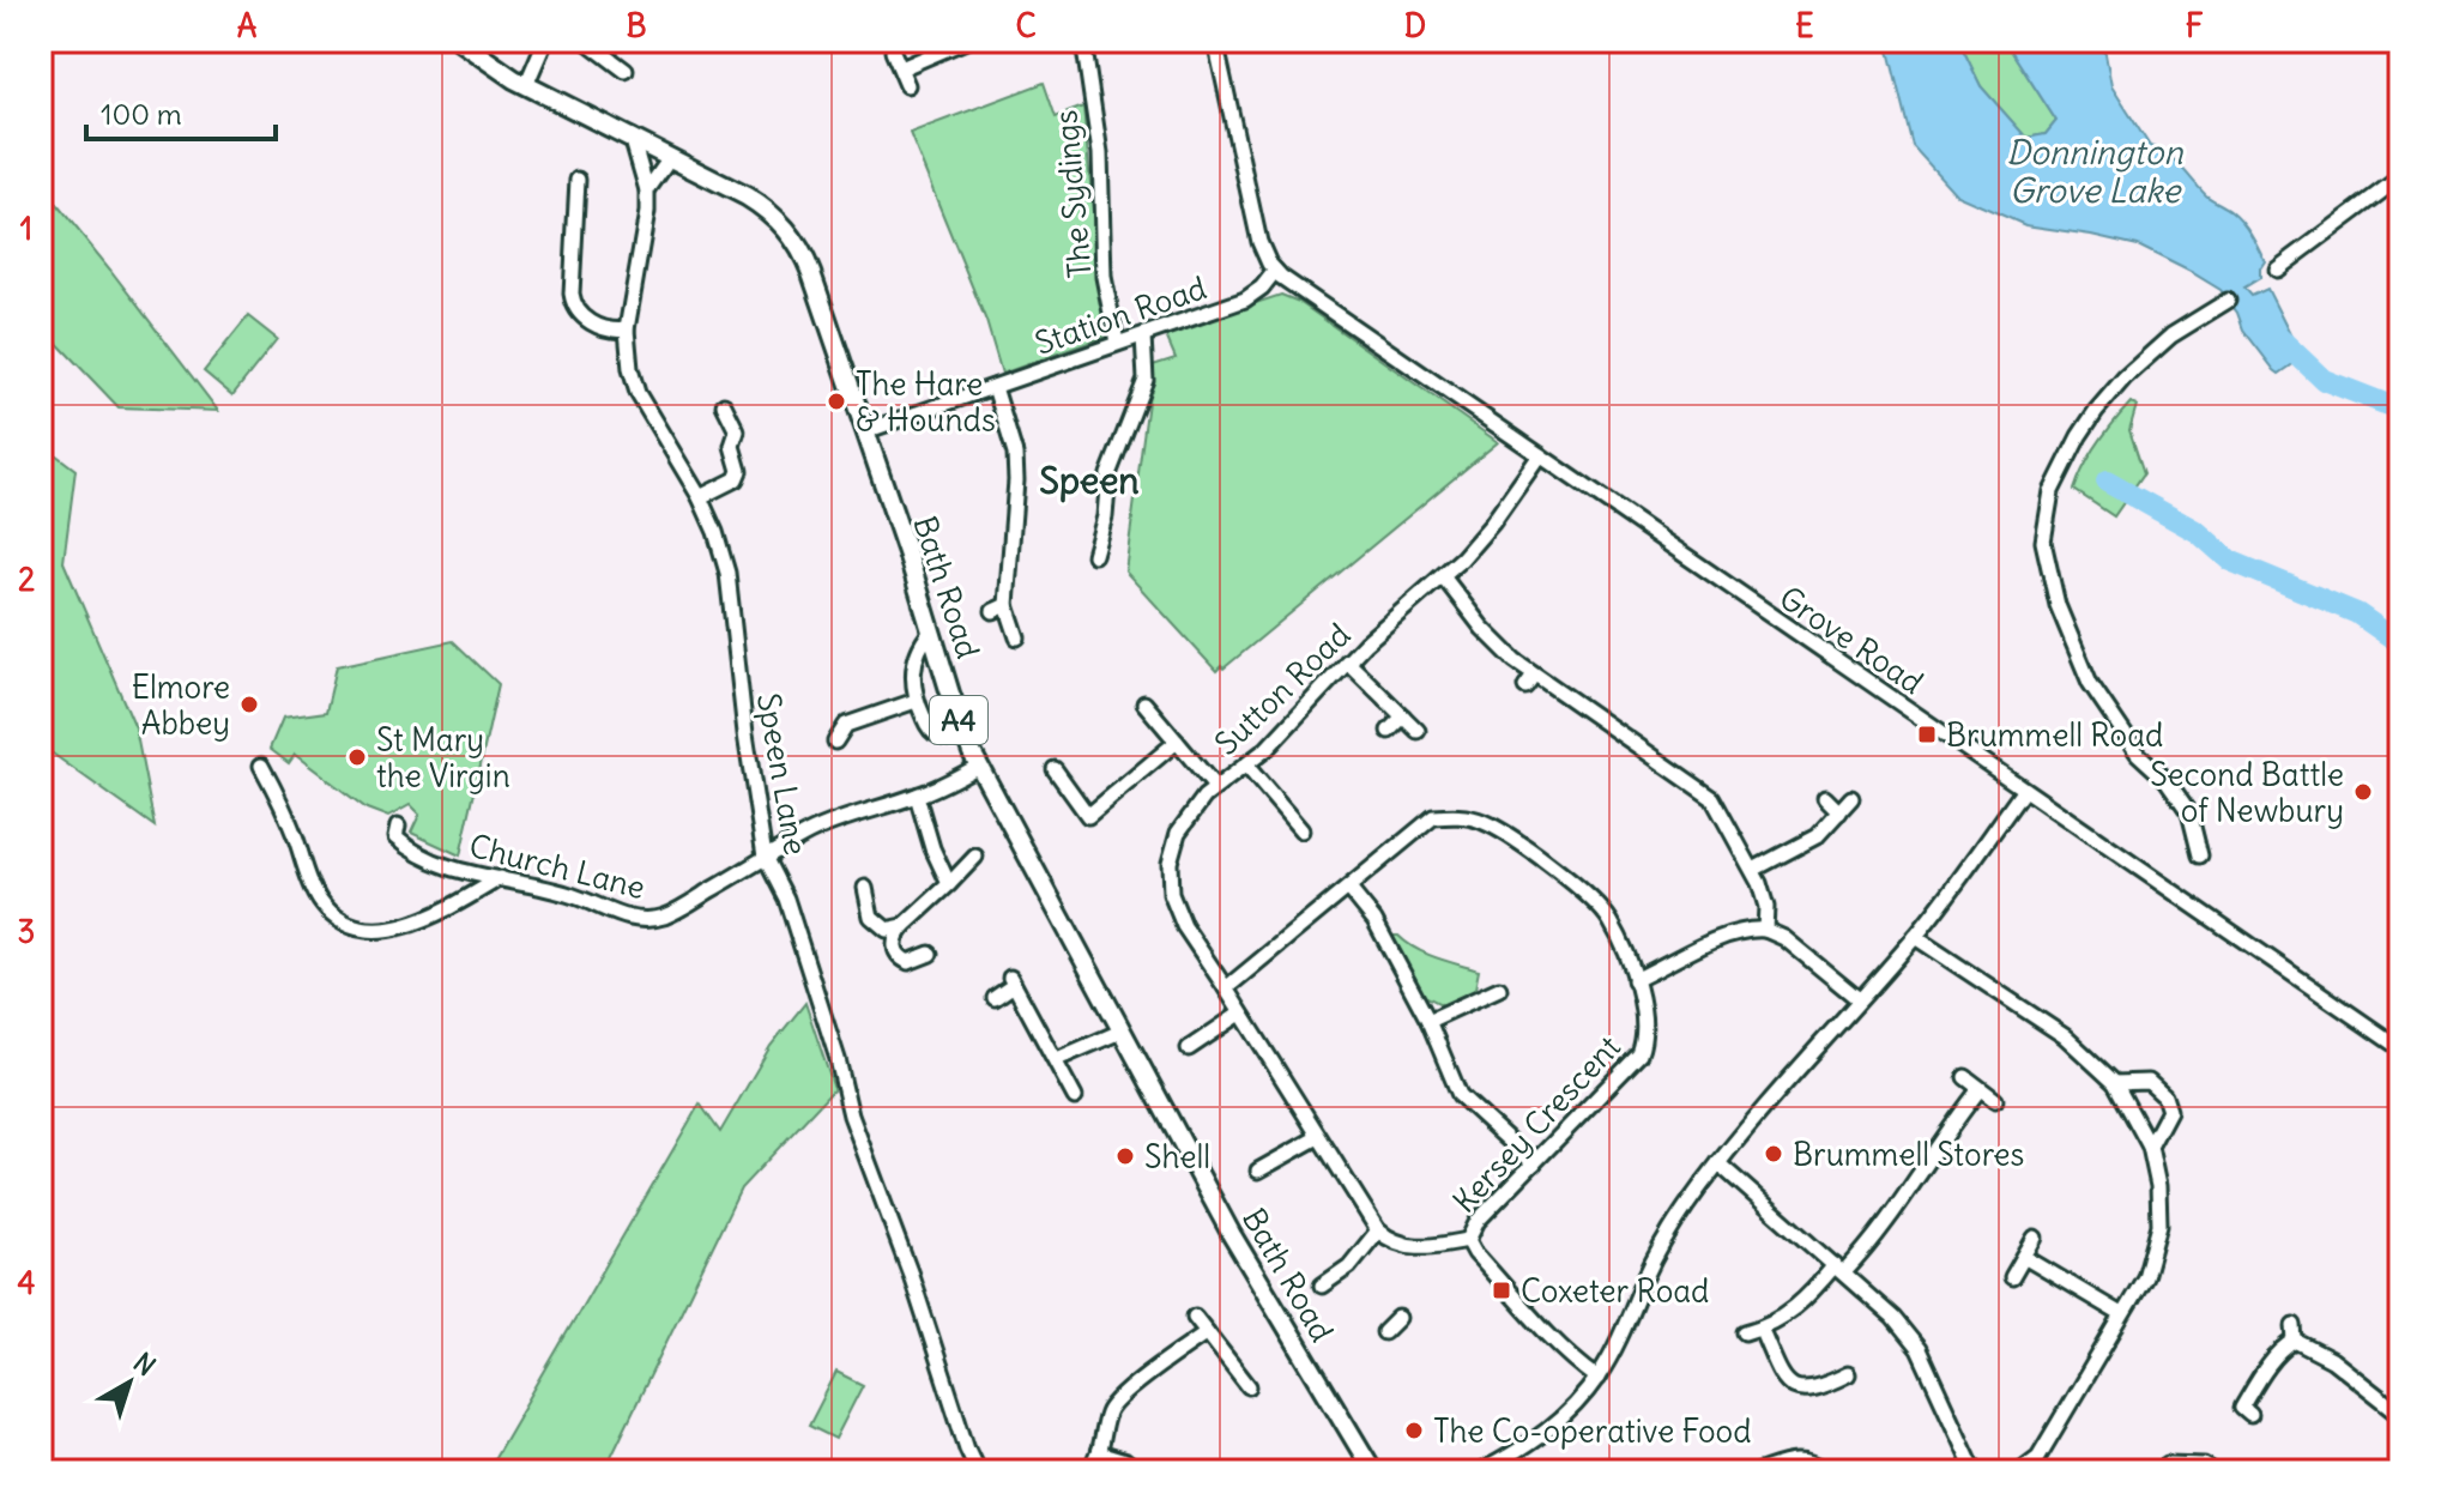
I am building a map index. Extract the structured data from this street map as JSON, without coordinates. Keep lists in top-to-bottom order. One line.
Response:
{"streets":{"main road":["Bath Road","A4"],"street":["The Sydings","Station Road","Grove Road","Sutton Road","Speen Lane","Church Lane","Kersey Crescent"]},"crossings":[["The Sydings","Station Road"],["Station Road","Bath Road"],["Station Road","Grove Road"],["Bath Road","Speen Lane"],["Bath Road","Church Lane"],["Grove Road","Sutton Road"],["Sutton Road","Kersey Crescent"],["Speen Lane","Church Lane"]],"districts":["Speen"],"water":["Donnington Grove Lake"],"places":{"other":["The Hare & Hounds","Elmore Abbey","St Mary the Virgin","Second Battle of Newbury","Brummell Stores","Shell","The Co-operative Food"],"transit":["Brummell Road","Coxeter Road"]},"scale_bar":"100 m","north":"top right","grid":{"columns":["A","B","C","D","E","F"],"rows":["1","2","3","4"]}}
